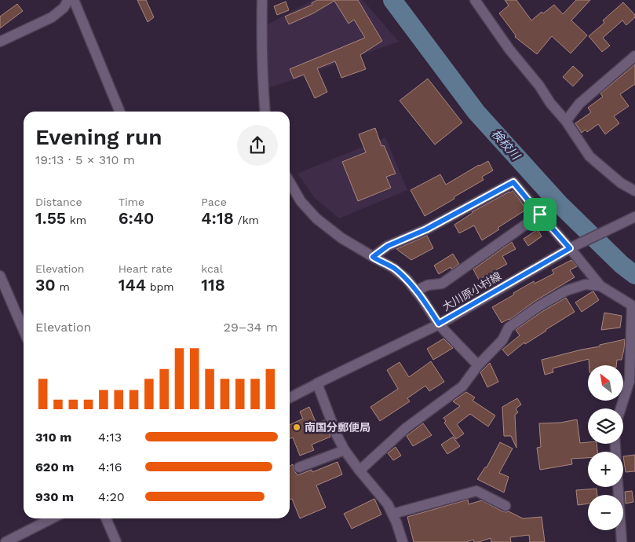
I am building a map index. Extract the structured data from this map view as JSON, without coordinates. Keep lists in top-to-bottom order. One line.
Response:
{"streets":{"street":["大川原小村線"]},"water":["検校川"],"places":["南国分郵便局"],"north":"top left","page":{"heading":["Evening run","19:13 · 5 × 310 m"],"stats":[["Distance","1.55 km"],["Time","6:40"],["Pace","4:18 /km"],["Elevation","30 m"],["Heart rate","144 bpm"],["kcal","118"]],"chart":["Elevation","29–34 m"],"map_buttons":["+","−"],"list":[{"name":"310 m","note":"4:13"},{"name":"620 m","note":"4:16"},{"name":"930 m","note":"4:20"}]}}
